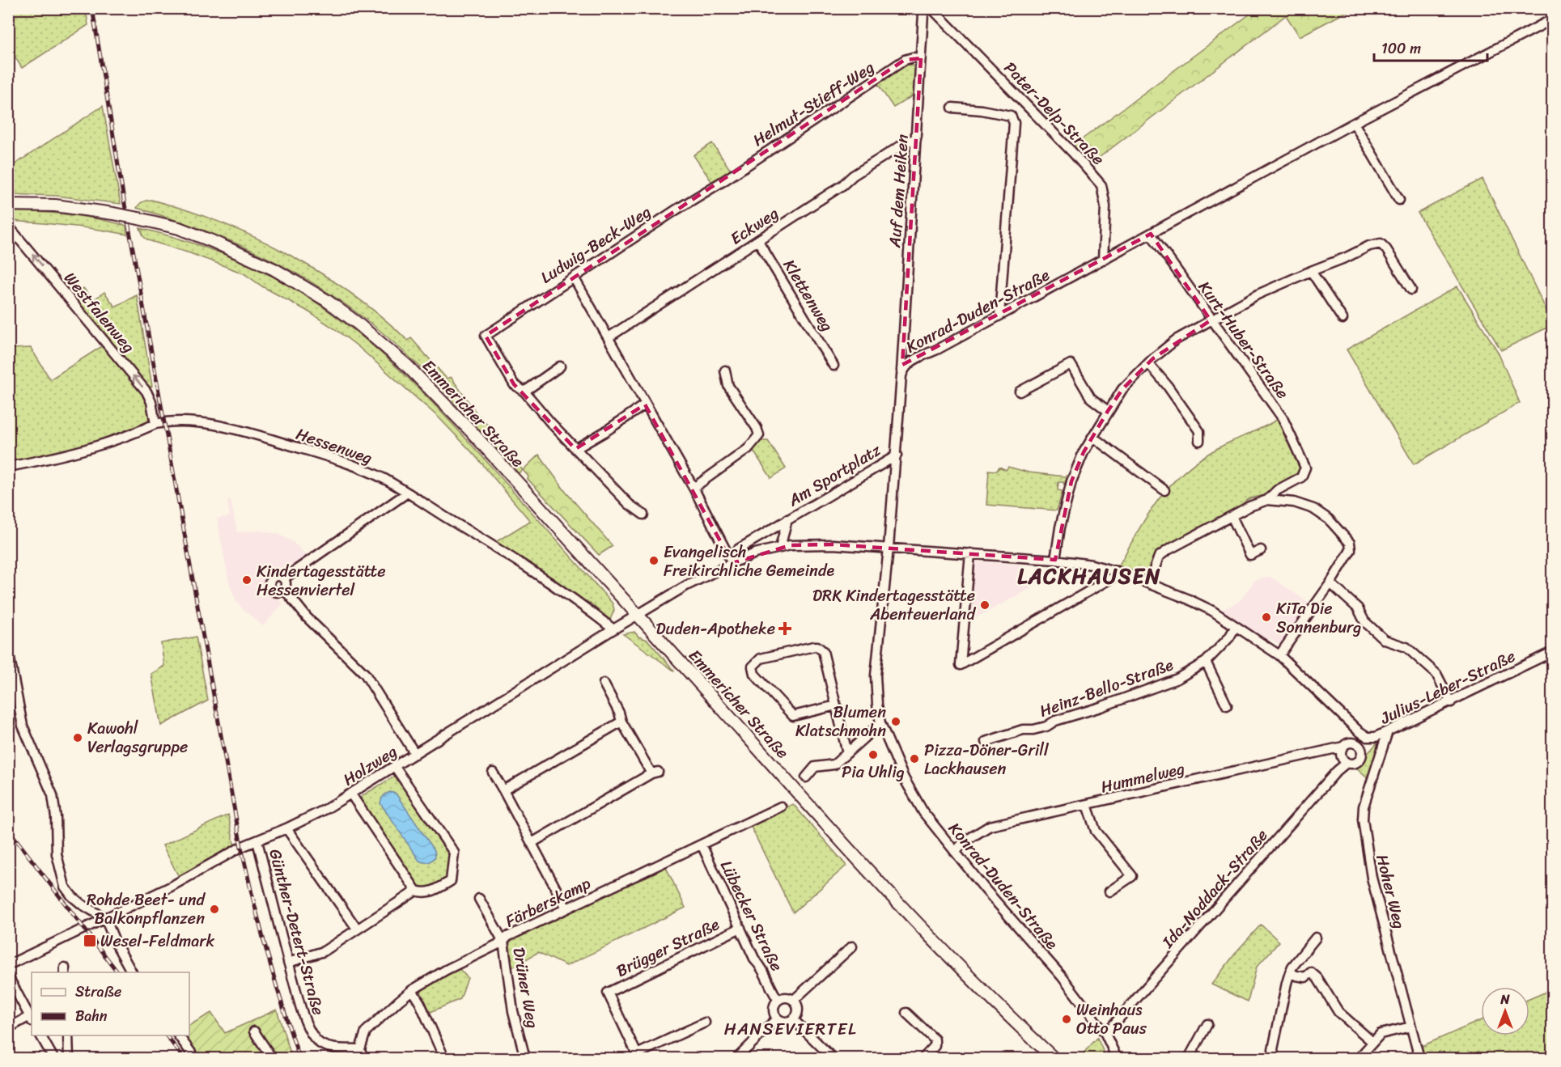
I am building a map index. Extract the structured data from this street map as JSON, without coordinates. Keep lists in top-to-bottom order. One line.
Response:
{"streets":{"main road":["Emmericher Straße"],"street":["Helmut-Stieff-Weg","Pater-Delp-Straße","Auf dem Heiken","Eckweg","Ludwig-Beck-Weg","Klettenweg","Konrad-Duden-Straße","Westfalenweg","Kurt-Huber-Straße","Hessenweg","Am Sportplatz","Julius-Leber-Straße","Heinz-Bello-Straße","Holzweg","Hummelweg","Ida-Noddack-Straße","Hoher Weg","Färberskamp","Lübecker Straße","Günther-Detert-Straße","Brügger Straße","Drüner Weg"]},"crossings":[["Helmut-Stieff-Weg","Auf dem Heiken"],["Helmut-Stieff-Weg","Ludwig-Beck-Weg"],["Pater-Delp-Straße","Konrad-Duden-Straße"],["Auf dem Heiken","Eckweg"],["Auf dem Heiken","Konrad-Duden-Straße"],["Eckweg","Klettenweg"],["Konrad-Duden-Straße","Kurt-Huber-Straße"],["Konrad-Duden-Straße","Am Sportplatz"],["Konrad-Duden-Straße","Julius-Leber-Straße"],["Konrad-Duden-Straße","Hummelweg"],["Konrad-Duden-Straße","Ida-Noddack-Straße"],["Westfalenweg","Hessenweg"],["Emmericher Straße","Julius-Leber-Straße"],["Emmericher Straße","Holzweg"],["Hessenweg","Holzweg"],["Am Sportplatz","Julius-Leber-Straße"],["Julius-Leber-Straße","Heinz-Bello-Straße"],["Julius-Leber-Straße","Holzweg"],["Julius-Leber-Straße","Hoher Weg"],["Holzweg","Günther-Detert-Straße"],["Hummelweg","Ida-Noddack-Straße"],["Färberskamp","Lübecker Straße"],["Färberskamp","Günther-Detert-Straße"],["Färberskamp","Drüner Weg"],["Lübecker Straße","Brügger Straße"]],"one_way":["Westfalenweg"],"districts":["LACKHAUSEN","HANSEVIERTEL"],"places":{"other":["Evangelisch Freikirchliche Gemeinde","Kindertagesstätte Hessenviertel","DRK Kindertagesstätte Abenteuerland","KiTa Die Sonnenburg","Blumen Klatschmohn","Kawohl Verlagsgruppe","Pia Uhlig","Pizza-Döner-Grill Lackhausen","Rohde Beet- und Balkonpflanzen","Weinhaus Otto Paus"],"health":["Duden-Apotheke"],"transit":["Wesel-Feldmark"]},"legend":["Straße","Bahn"],"scale_bar":"100 m","north":"top"}
